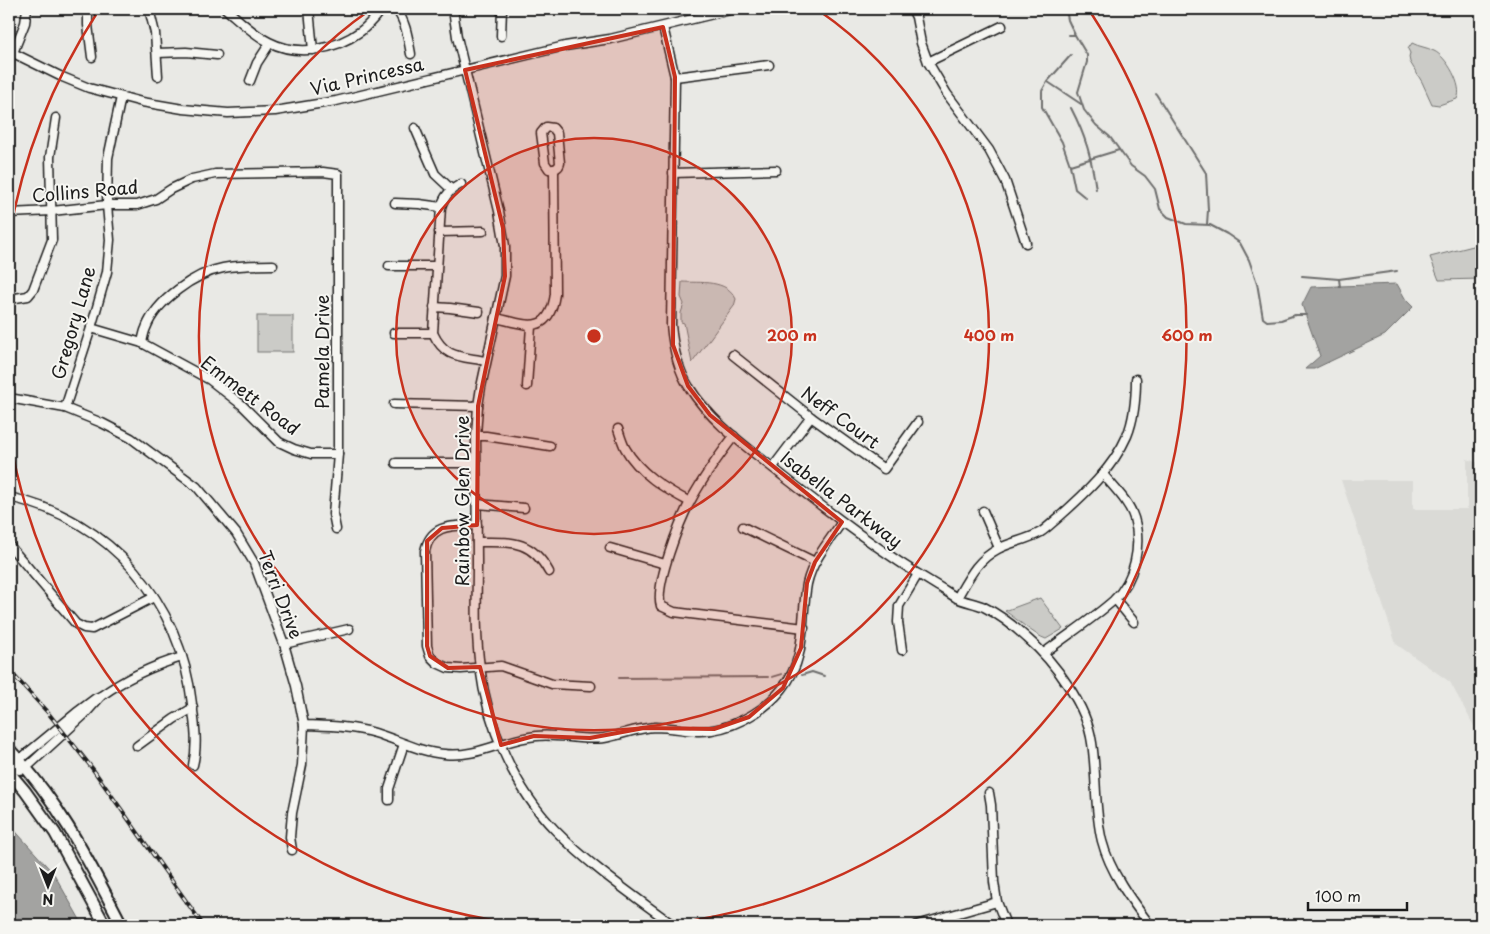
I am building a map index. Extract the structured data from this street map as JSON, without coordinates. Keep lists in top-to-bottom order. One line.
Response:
{"streets":{"street":["Via Princessa","Collins Road","Gregory Lane","Pamela Drive","Emmett Road","Neff Court","Isabella Parkway","Rainbow Glen Drive","Terri Drive"]},"crossings":[["Via Princessa","Gregory Lane"],["Via Princessa","Isabella Parkway"],["Via Princessa","Rainbow Glen Drive"],["Collins Road","Gregory Lane"],["Collins Road","Pamela Drive"],["Gregory Lane","Emmett Road"],["Gregory Lane","Terri Drive"],["Pamela Drive","Emmett Road"]],"scale_bar":"100 m","north":"bottom","rings":["200 m","400 m","600 m"]}
